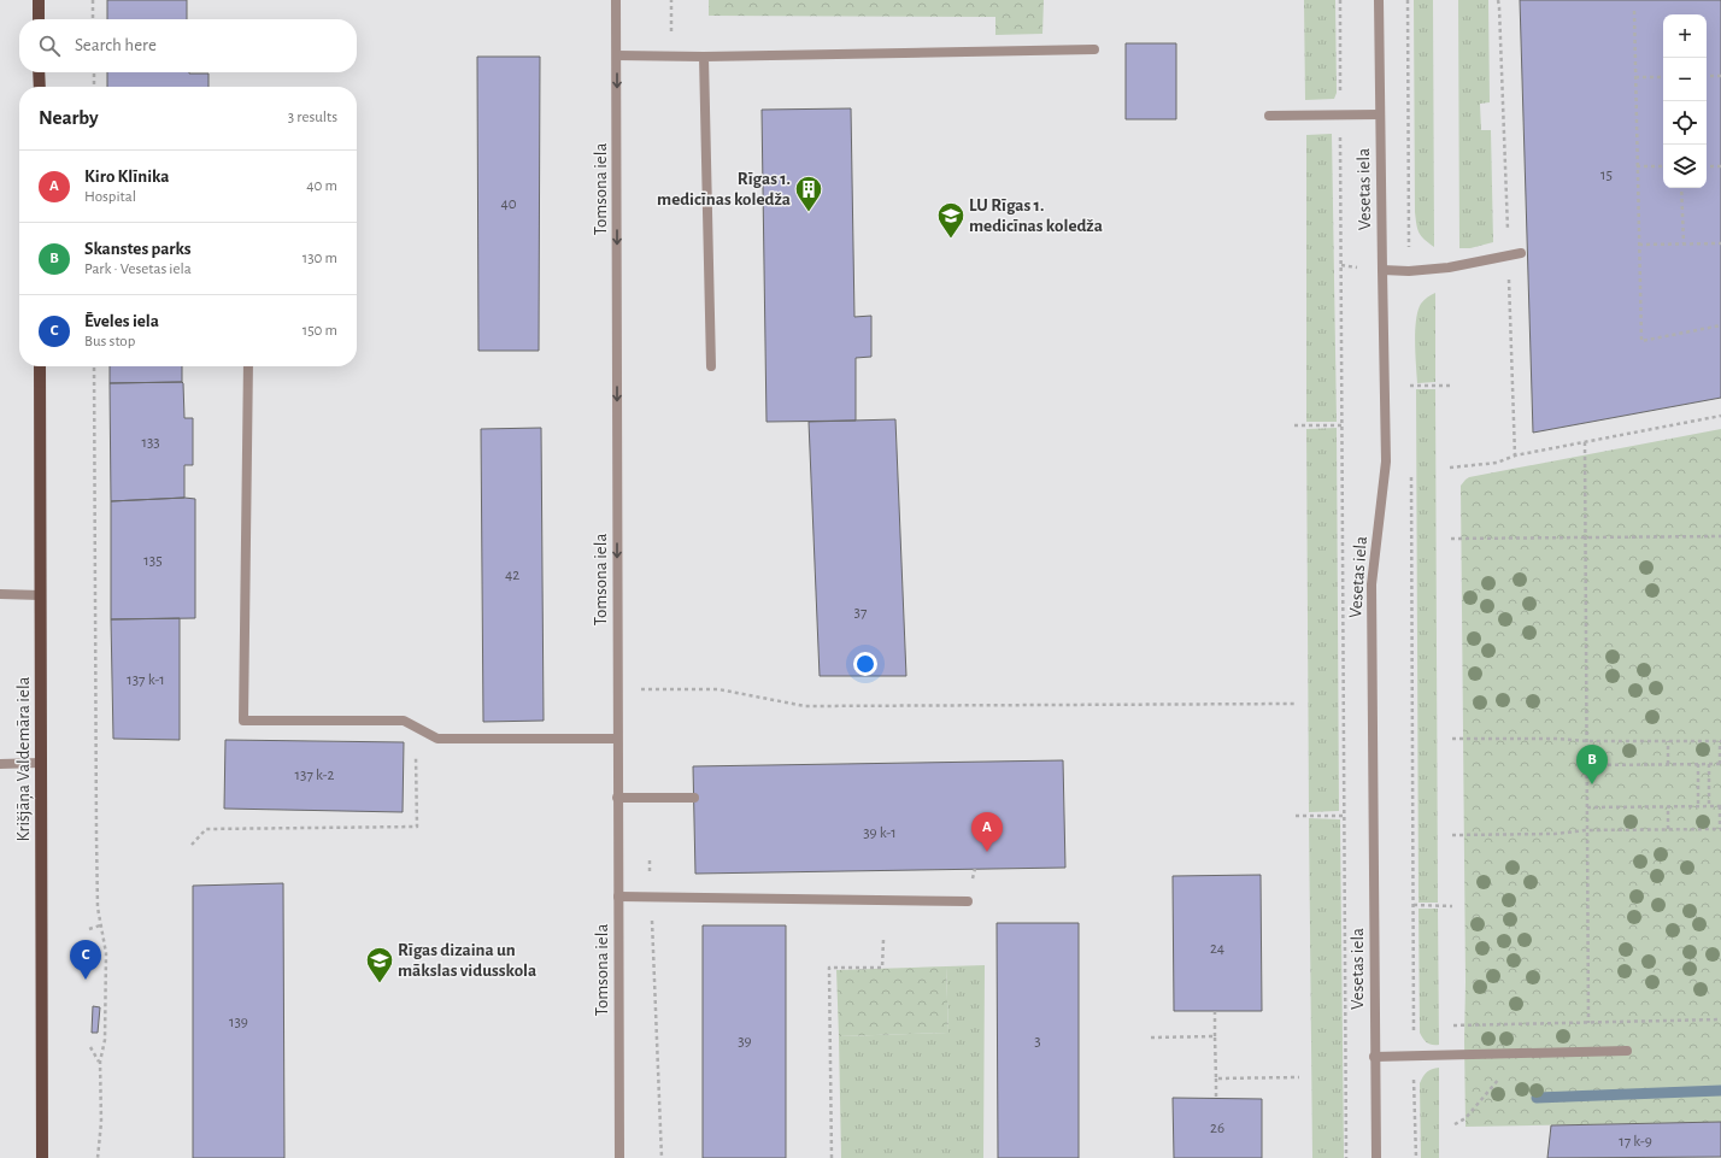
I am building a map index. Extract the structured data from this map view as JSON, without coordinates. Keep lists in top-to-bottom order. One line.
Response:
{"streets":{"main road":["Krišjāņa Valdemāra iela"],"street":["Tomsona iela","Vesetas iela"]},"one_way":["Tomsona iela"],"places":{"building":["Rīgas 1. medicīnas koledža"],"school or university":["LU Rīgas 1. medicīnas koledža","Rīgas dizaina un mākslas vidusskola"]},"house_numbers":["15","40","133","135","42","37","137 k-1","137 k-2","39 k-1","24","139","39","3","26","17 k-9"],"page":{"map_buttons":["+","−"],"search":"Search here","heading":["Nearby","3 results"],"list":[{"mark":"A","name":"Kiro Klīnika","note":"Hospital","value":"40 m"},{"mark":"B","name":"Skanstes parks","note":"Park · Vesetas iela","value":"130 m"},{"mark":"C","name":"Ēveles iela","note":"Bus stop","value":"150 m"}],"pins":["B","A","C"]}}
